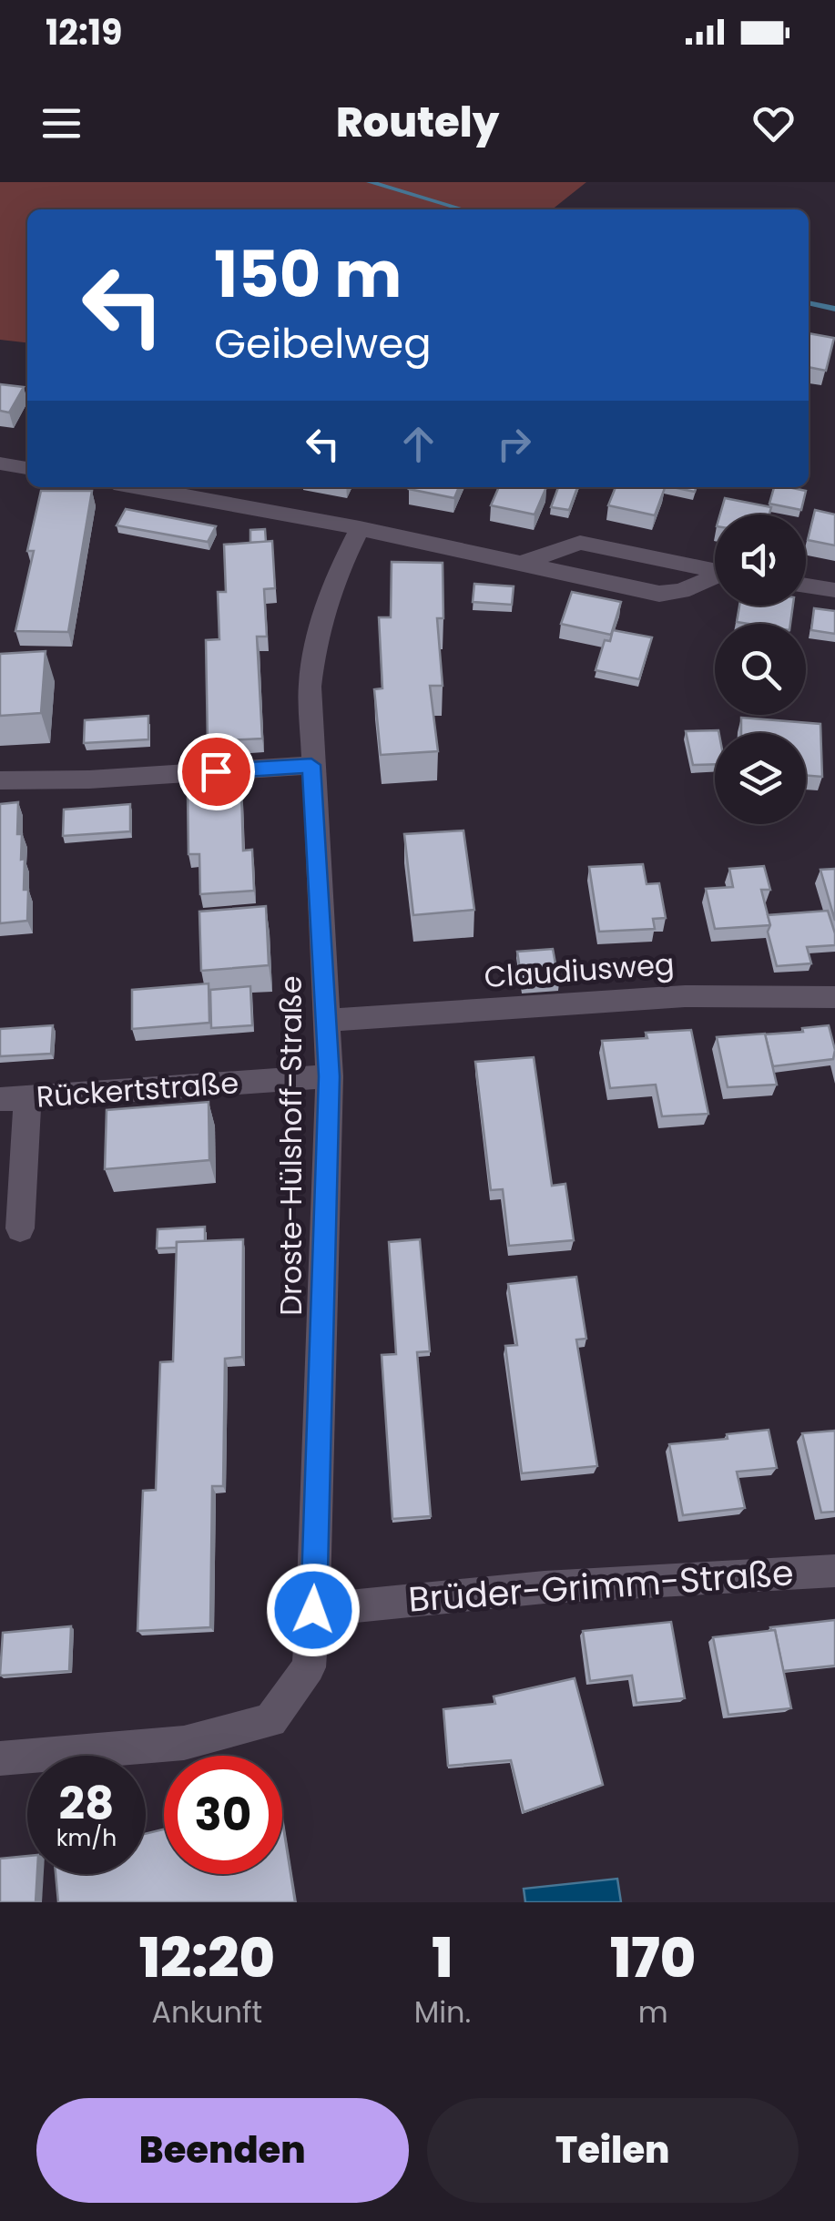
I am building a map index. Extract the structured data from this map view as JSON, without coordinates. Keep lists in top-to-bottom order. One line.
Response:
{"streets":{"street":["Claudiusweg","Rückertstraße","Droste-Hülshoff-Straße","Brüder-Grimm-Straße"]},"crossings":[["Claudiusweg","Droste-Hülshoff-Straße"],["Rückertstraße","Droste-Hülshoff-Straße"],["Droste-Hülshoff-Straße","Brüder-Grimm-Straße"]],"page":{"status":"12:19","header":"Routely","turn":["150 m","Geibelweg"],"speed":"28 km/h","limit":"30","eta":["12:20","Ankunft","1","Min.","170","m"],"buttons":["Beenden","Teilen"]}}
